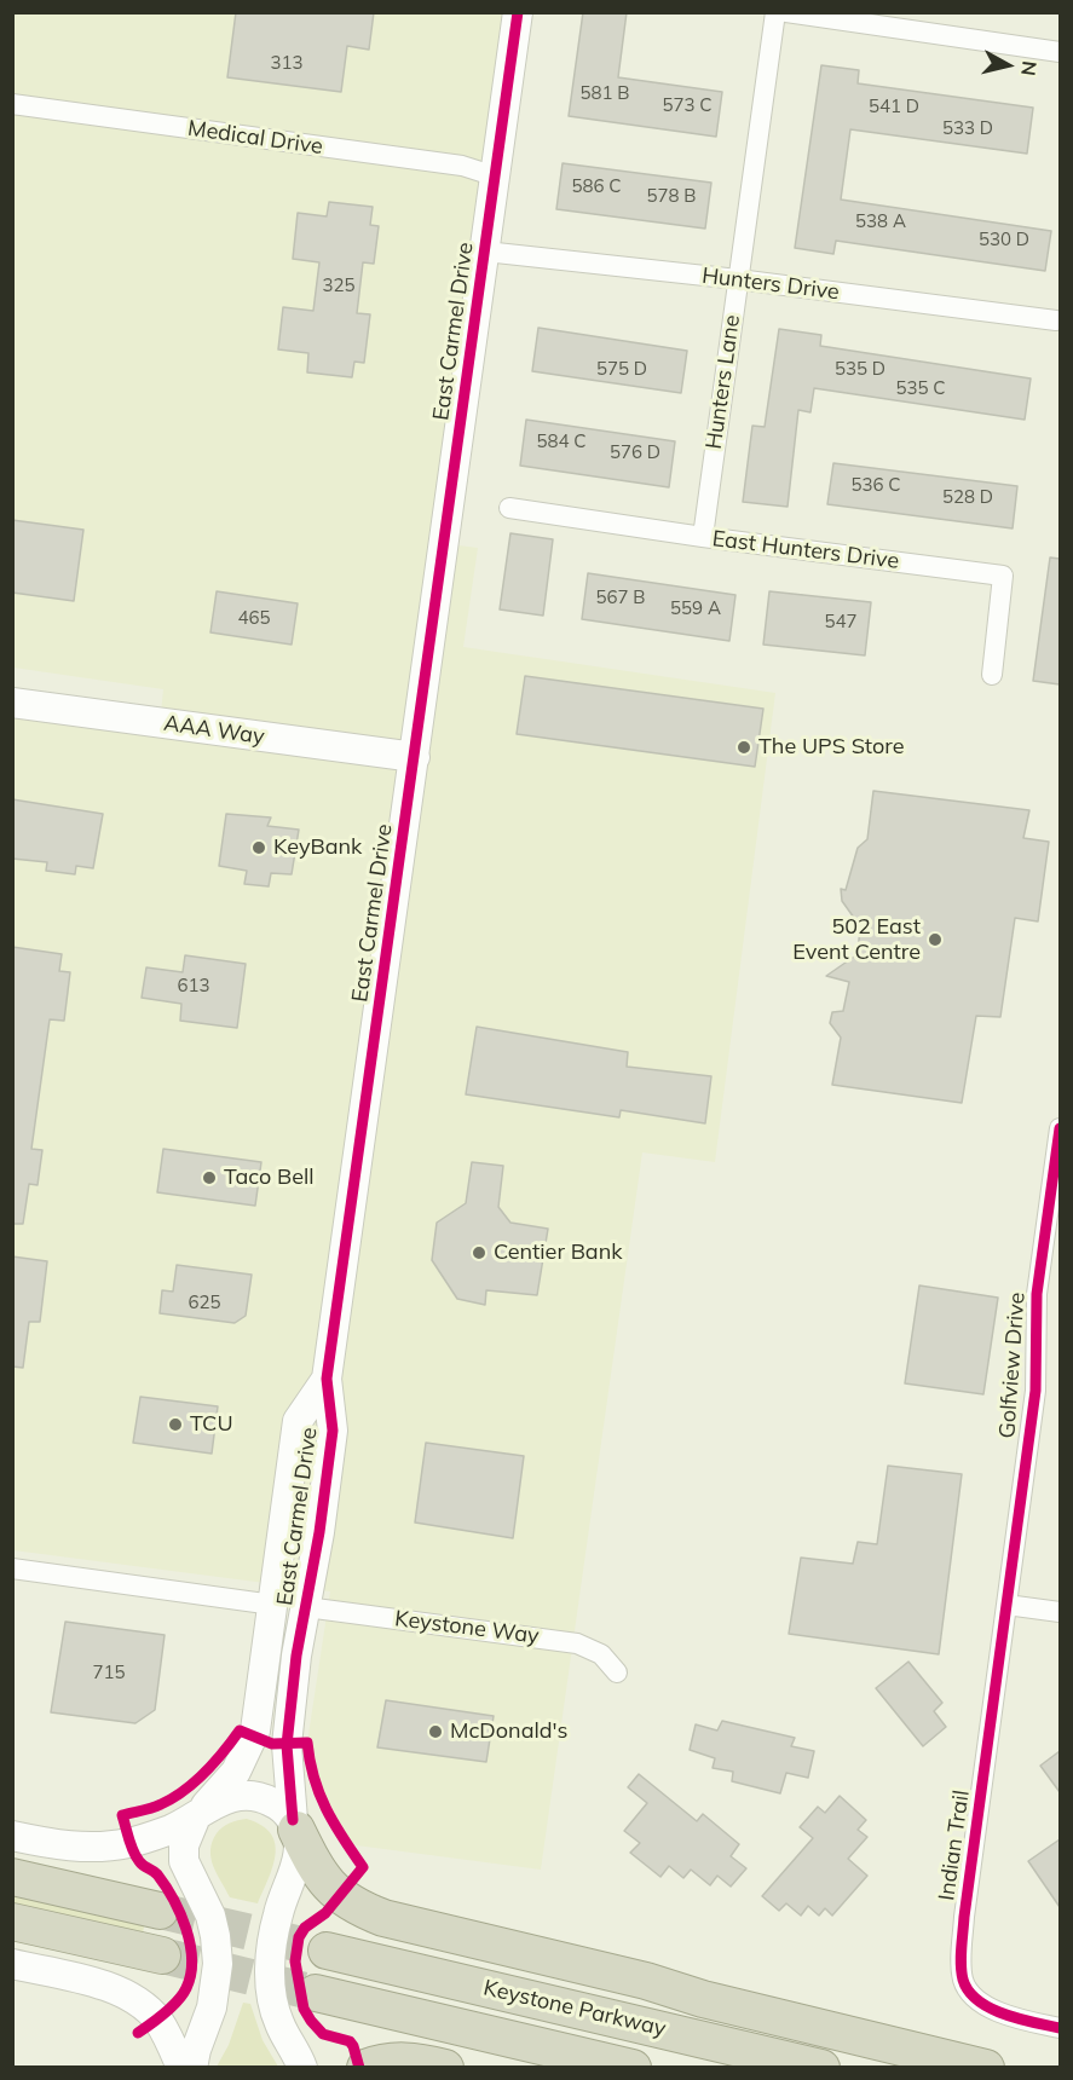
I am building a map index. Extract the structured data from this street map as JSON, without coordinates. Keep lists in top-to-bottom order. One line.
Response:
{"streets":{"highway":["Keystone Parkway"],"street":["Medical Drive","Hunters Drive","East Carmel Drive","Hunters Lane","East Hunters Drive","AAA Way","Golfview Drive","Keystone Way","Indian Trail"]},"crossings":[["Medical Drive","East Carmel Drive"],["Hunters Drive","East Carmel Drive"],["Hunters Drive","Hunters Lane"],["East Carmel Drive","AAA Way"],["East Carmel Drive","Keystone Way"],["Hunters Lane","East Hunters Drive"],["Golfview Drive","Indian Trail"]],"places":["The UPS Store","KeyBank","502 East Event Centre","Taco Bell","Centier Bank","TCU","McDonald's"],"house_numbers":["313","581 B","573 C","541 D","533 D","586 C","578 B","538 A","530 D","325","575 D","535 D","535 C","584 C","576 D","536 C","528 D","567 B","559 A","465","547","613","625","715"],"north":"right"}
